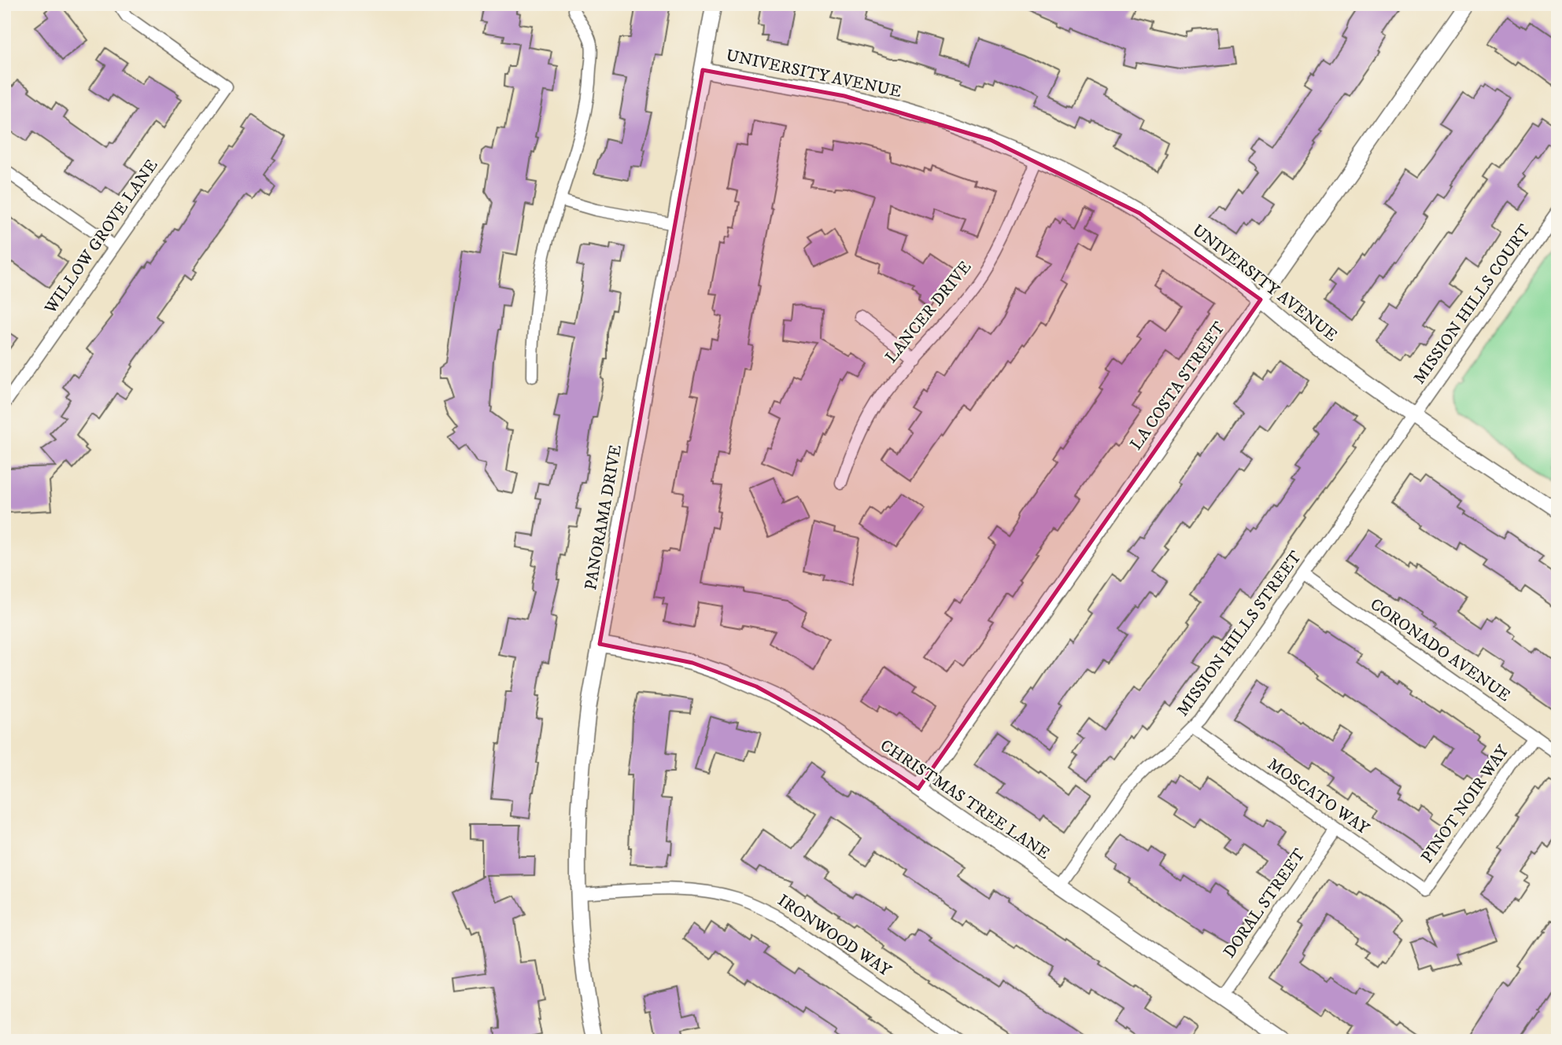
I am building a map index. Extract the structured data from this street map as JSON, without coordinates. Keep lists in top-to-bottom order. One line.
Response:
{"streets":{"street":["UNIVERSITY AVENUE","WILLOW GROVE LANE","MISSION HILLS COURT","LANCER DRIVE","LA COSTA STREET","PANORAMA DRIVE","MISSION HILLS STREET","CORONADO AVENUE","MOSCATO WAY","CHRISTMAS TREE LANE","PINOT NOIR WAY","DORAL STREET","IRONWOOD WAY"]},"crossings":[["UNIVERSITY AVENUE","MISSION HILLS COURT"],["UNIVERSITY AVENUE","LANCER DRIVE"],["UNIVERSITY AVENUE","LA COSTA STREET"],["UNIVERSITY AVENUE","PANORAMA DRIVE"],["UNIVERSITY AVENUE","MISSION HILLS STREET"],["MISSION HILLS COURT","MISSION HILLS STREET"],["LA COSTA STREET","CHRISTMAS TREE LANE"],["PANORAMA DRIVE","CHRISTMAS TREE LANE"],["PANORAMA DRIVE","IRONWOOD WAY"],["MISSION HILLS STREET","CORONADO AVENUE"],["MISSION HILLS STREET","MOSCATO WAY"],["MISSION HILLS STREET","CHRISTMAS TREE LANE"],["CORONADO AVENUE","PINOT NOIR WAY"],["MOSCATO WAY","PINOT NOIR WAY"],["MOSCATO WAY","DORAL STREET"],["CHRISTMAS TREE LANE","DORAL STREET"]]}
